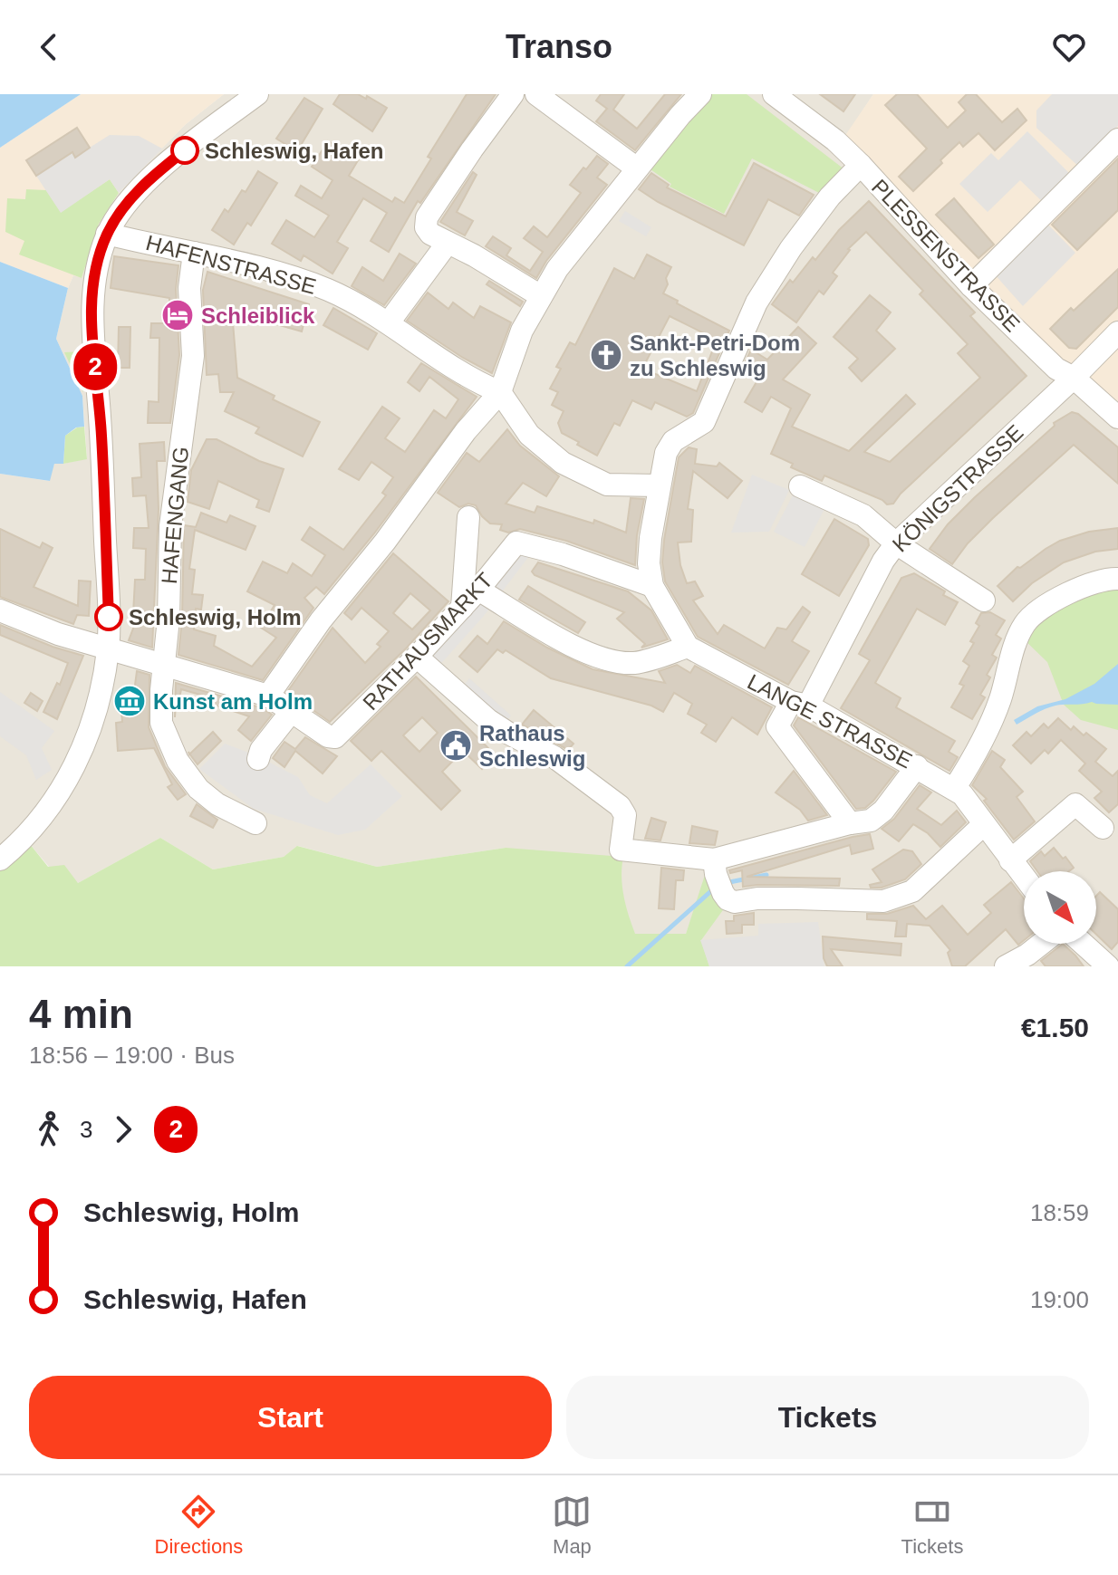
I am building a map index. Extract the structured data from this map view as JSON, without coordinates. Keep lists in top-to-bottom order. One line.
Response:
{"streets":{"street":["PLESSENSTRASSE","HAFENSTRASSE","KÖNIGSTRASSE","HAFENGANG","RATHAUSMARKT","LANGE STRASSE"]},"crossings":[["PLESSENSTRASSE","KÖNIGSTRASSE"],["HAFENSTRASSE","HAFENGANG"],["KÖNIGSTRASSE","LANGE STRASSE"]],"places":{"other":["Schleswig, Hafen","Schleswig, Holm"],"hotel":["Schleiblick"],"church":["Sankt-Petri-Dom zu Schleswig"],"museum":["Kunst am Holm"],"public building":["Rathaus Schleswig"]},"lines":["bus line 2"],"north":"bottom right","page":{"header":"Transo","on_map":"2","heading":["4 min","18:56 – 19:00 · Bus","€1.50"],"legs":["3","2"],"list":[{"name":"Schleswig, Holm","value":"18:59"},{"name":"Schleswig, Hafen","value":"19:00"}],"buttons":["Start","Tickets"],"tabs":["Directions","Map","Tickets"]}}
